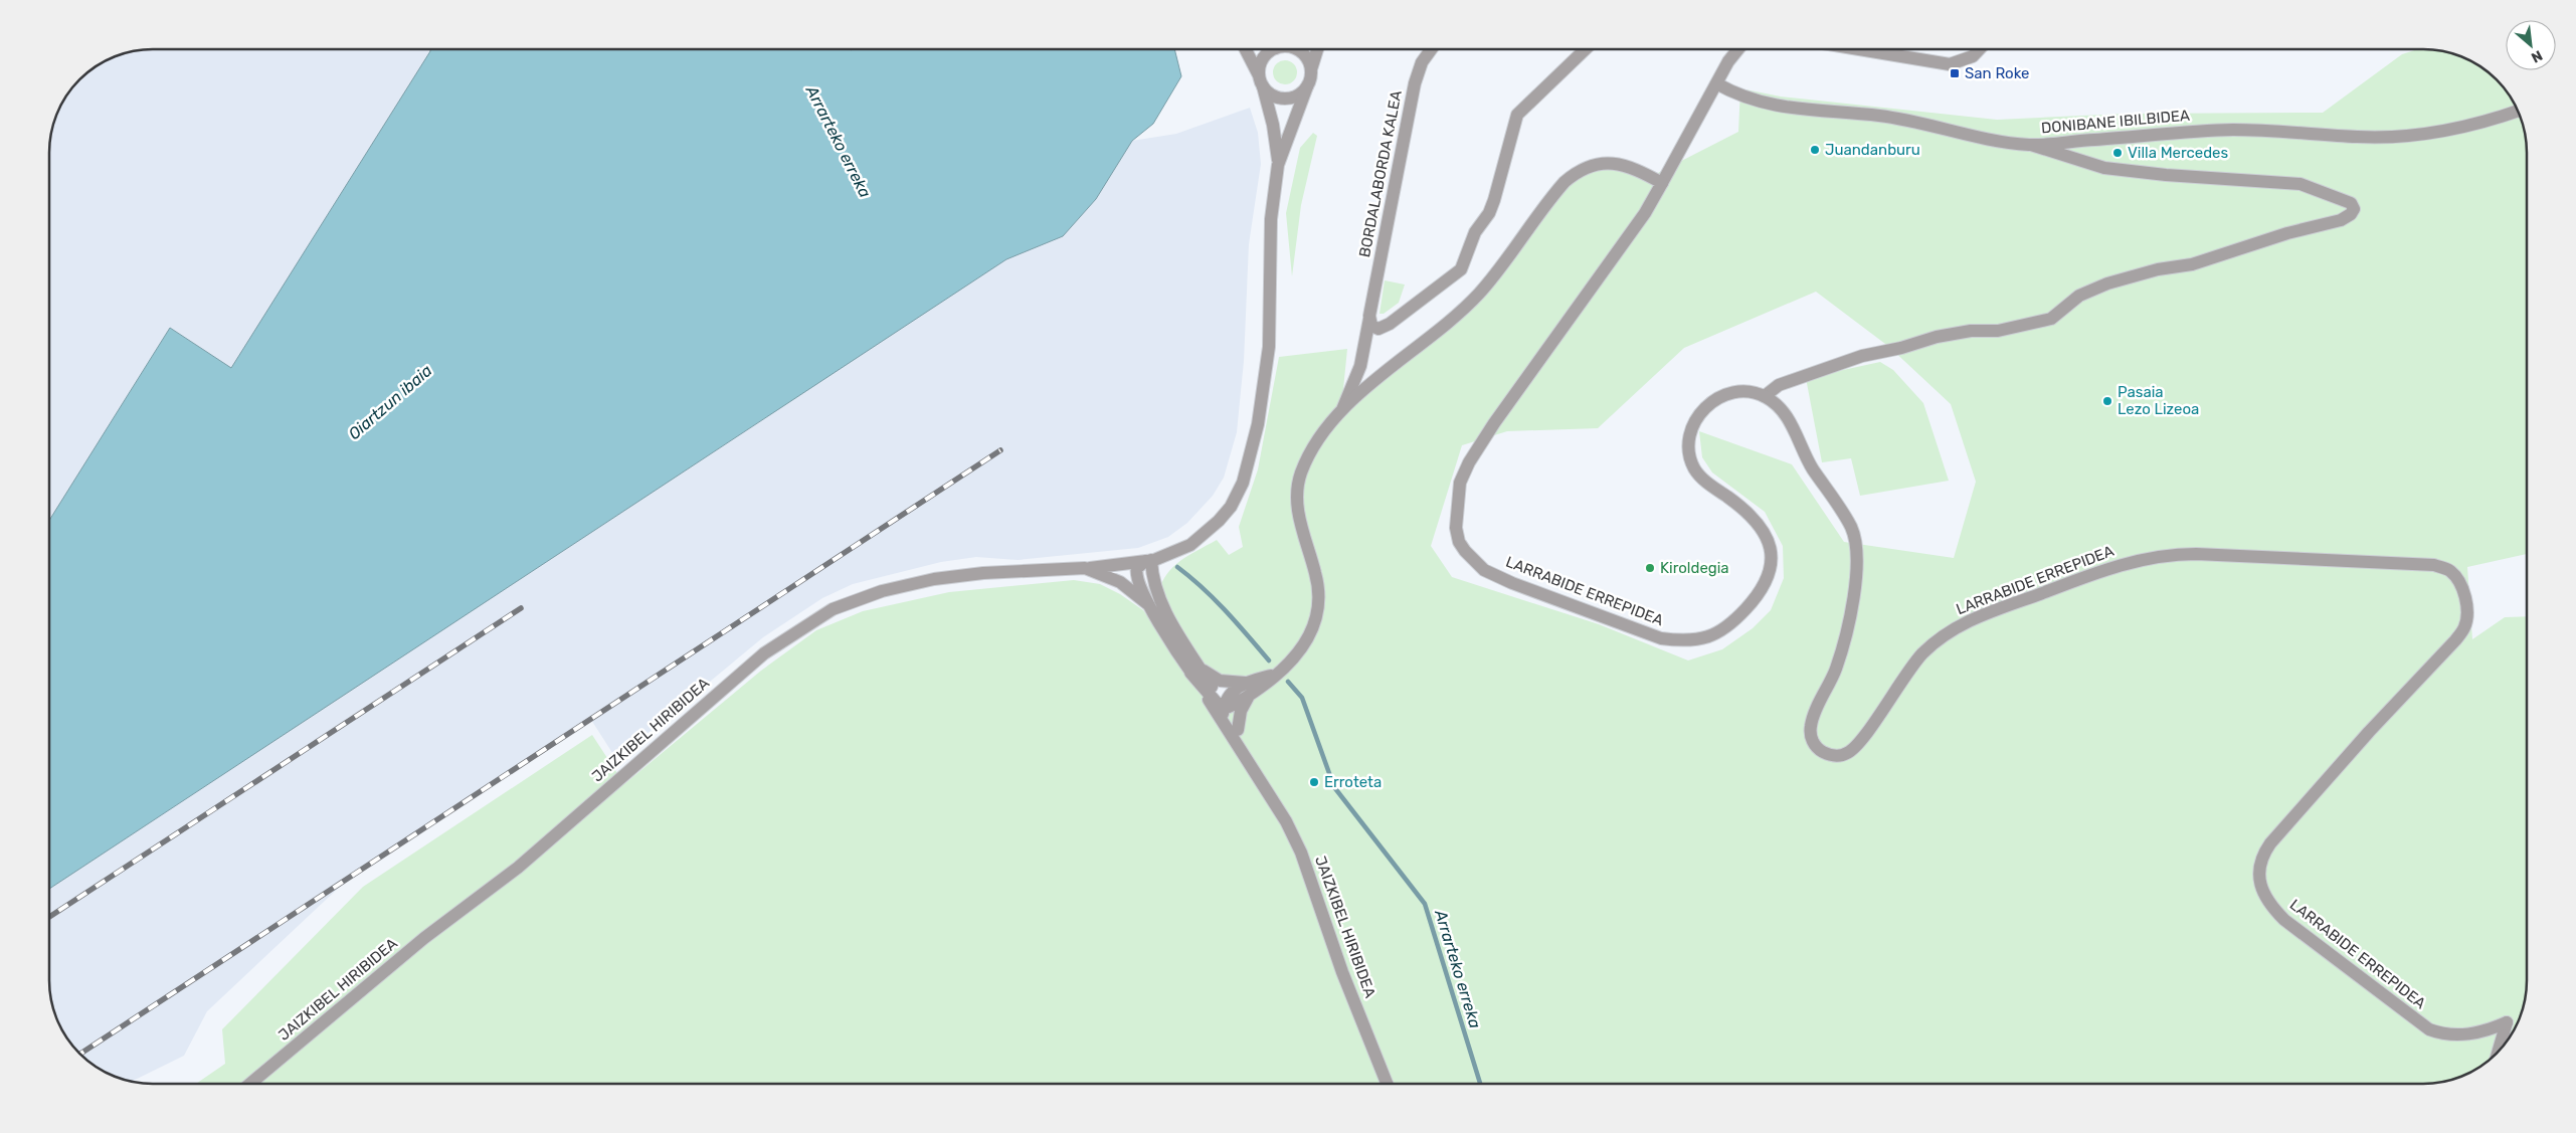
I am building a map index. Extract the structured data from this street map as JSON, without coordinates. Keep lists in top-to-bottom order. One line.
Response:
{"streets":{"street":["DONIBANE IBILBIDEA","BORDALABORDA KALEA","LARRABIDE ERREPIDEA","JAIZKIBEL HIRIBIDEA"]},"crossings":[["DONIBANE IBILBIDEA","LARRABIDE ERREPIDEA"]],"water":["Arrarteko erreka","Oiartzun ibaia"],"places":{"transit":["San Roke"],"other":["Juandanburu","Villa Mercedes","Pasaia Lezo Lizeoa","Kiroldegia","Erroteta"]},"north":"bottom right"}
